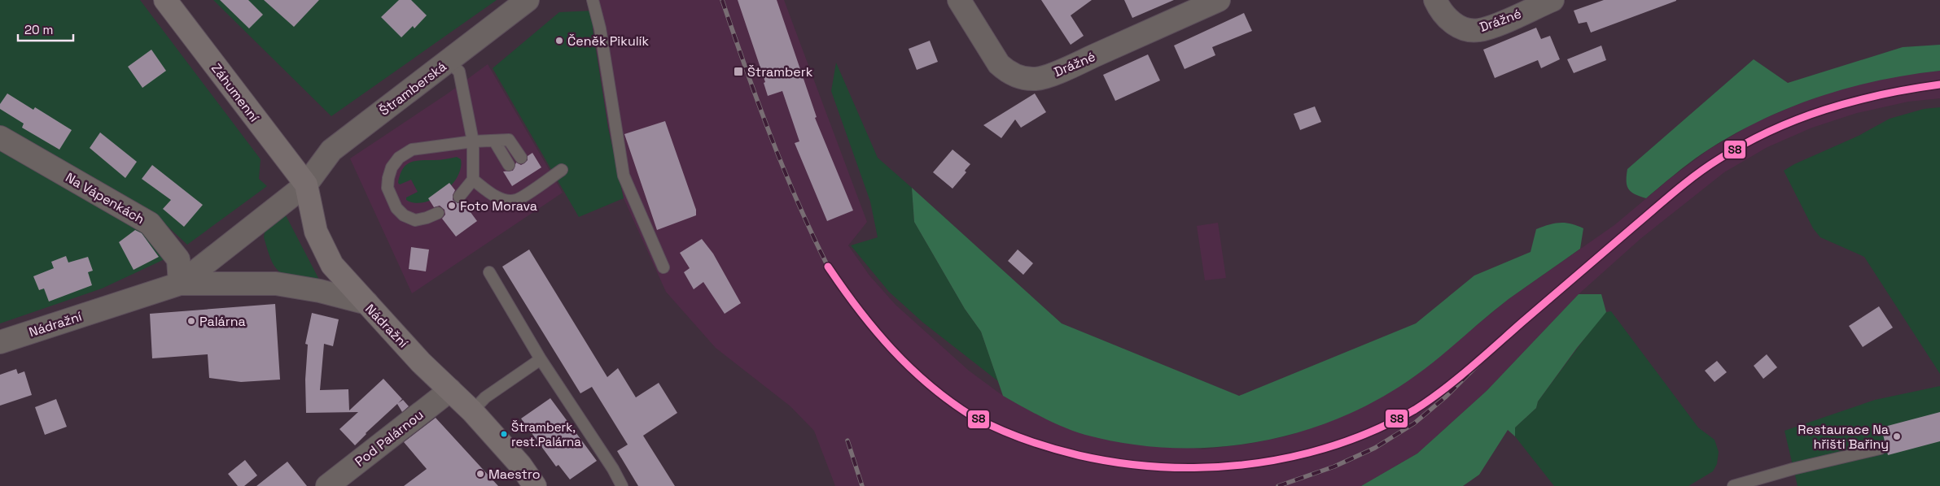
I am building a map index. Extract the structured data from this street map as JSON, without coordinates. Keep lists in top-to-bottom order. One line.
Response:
{"streets":{"main road":["Záhumenní","Nádražní"],"street":["Drážné","Štramberská","Na Vápenkách","Pod Palárnou"]},"crossings":[["Štramberská","Záhumenní"],["Štramberská","Nádražní"],["Záhumenní","Nádražní"],["Na Vápenkách","Nádražní"],["Nádražní","Pod Palárnou"]],"places":{"other":["Čeněk Pikulík","Foto Morava","Palárna","Štramberk, rest.Palárna","Restaurace Na hřišti Bařiny","Maestro"],"transit":["Štramberk"]},"lines":["transit line S8"],"scale_bar":"20 m"}
